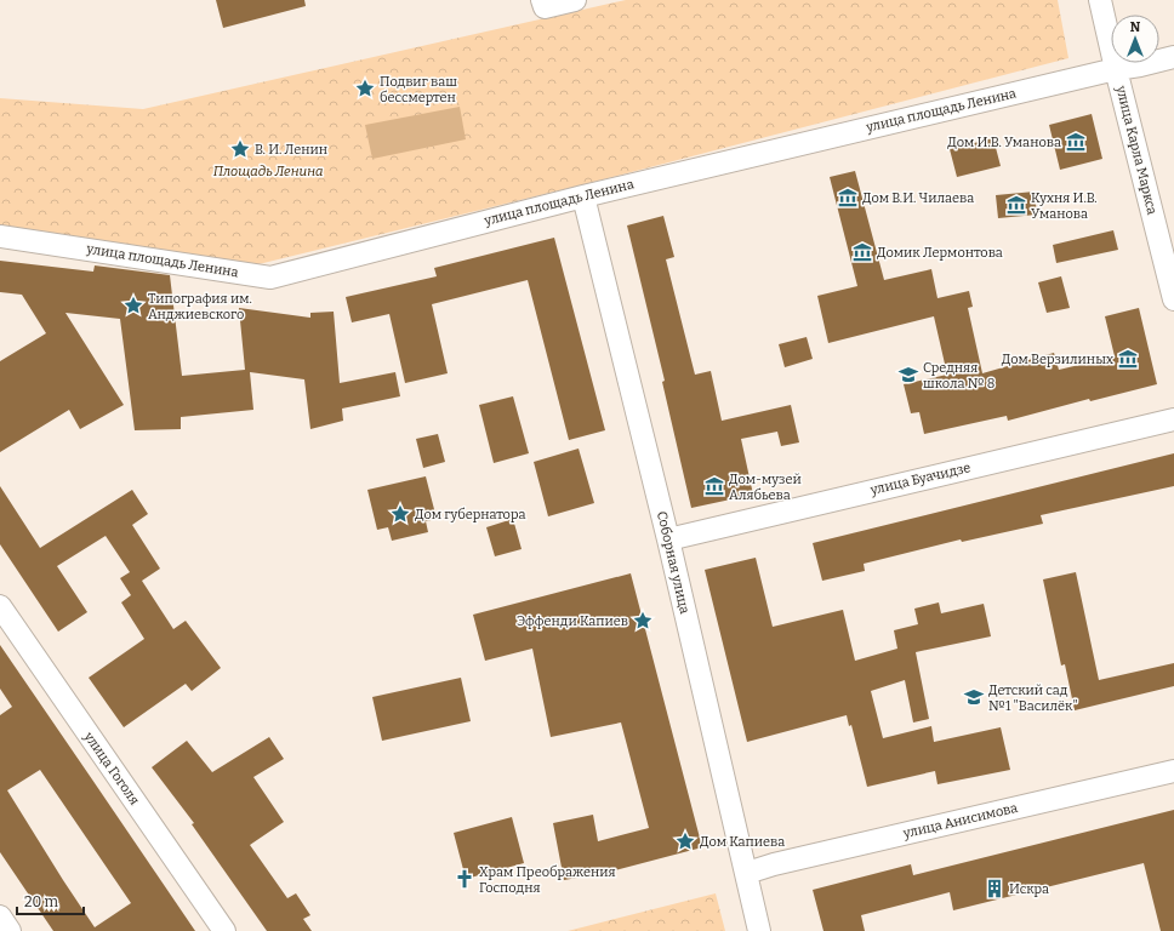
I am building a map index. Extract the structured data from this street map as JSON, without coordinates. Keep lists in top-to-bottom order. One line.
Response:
{"streets":{"street":["улица площадь Ленина","улица Карла Маркса","улица Буачидзе","Соборная улица","улица Гоголя","улица Анисимова"]},"crossings":[["улица площадь Ленина","улица Карла Маркса"],["улица площадь Ленина","Соборная улица"],["улица Буачидзе","Соборная улица"],["Соборная улица","улица Анисимова"]],"parks":["Площадь Ленина"],"places":{"place":["Подвиг ваш бессмертен","В. И. Ленин","Типография им. Анджиевского","Дом губернатора","Эффенди Капиев","Дом Капиева"],"museum":["Дом И.В. Уманова","Дом В.И. Чилаева","Кухня И.В. Уманова","Домик Лермонтова","Дом Верзилиных","Дом-музей Алябьева"],"school or university":["Средняя школа № 8","Детский сад №1 \"Василёк\""],"church":["Храм Преображения Господня"],"building":["Искра"]},"scale_bar":"20 m","north":"top"}
